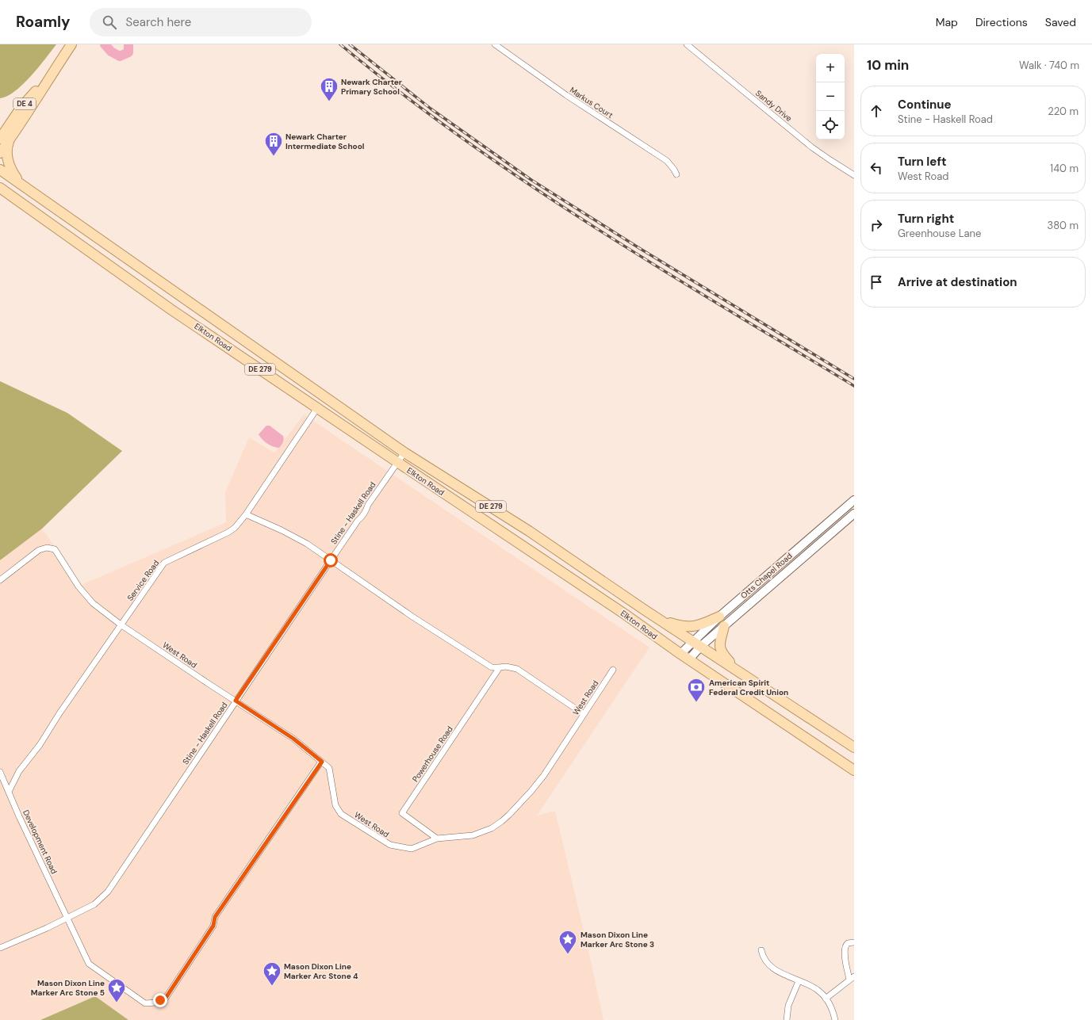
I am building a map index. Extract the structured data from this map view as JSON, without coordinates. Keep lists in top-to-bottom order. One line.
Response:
{"streets":{"main road":["DE 4","Elkton Road","DE 279","Otts Chapel Road"],"street":["Markus Court","Sandy Drive","Stine - Haskell Road","Service Road","West Road","Powerhouse Road","Development Road"]},"crossings":[["Elkton Road","Stine - Haskell Road"],["Elkton Road","Otts Chapel Road"],["Elkton Road","Service Road"],["Stine - Haskell Road","West Road"],["Stine - Haskell Road","Development Road"],["Service Road","West Road"],["Service Road","Development Road"],["West Road","Powerhouse Road"],["West Road","Development Road"]],"places":{"building":["Newark Charter Primary School","Newark Charter Intermediate School"],"bank":["American Spirit Federal Credit Union"],"place":["Mason Dixon Line Marker Arc Stone 3","Mason Dixon Line Marker Arc Stone 4","Mason Dixon Line Marker Arc Stone 5"]},"page":{"header":"Roamly","search":"Search here","nav":["Map","Directions","Saved"],"heading":["10 min","Walk · 740 m"],"map_buttons":["+","−"],"list":[["Continue","Stine - Haskell Road","220 m"],["Turn left","West Road","140 m"],["Turn right","Greenhouse Lane","380 m"],"Arrive at destination"]}}
